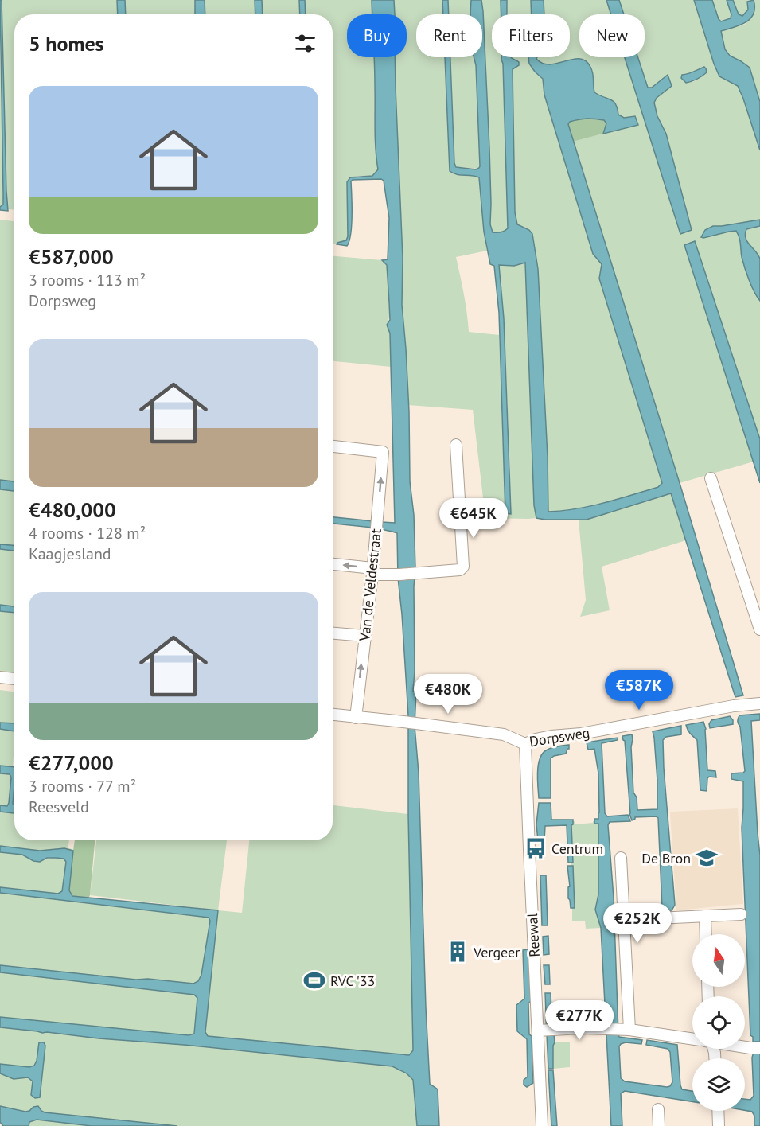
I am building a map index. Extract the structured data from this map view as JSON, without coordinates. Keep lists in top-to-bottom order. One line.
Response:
{"streets":{"street":["Van de Veldestraat","Dorpsweg","Reewal"]},"crossings":[["Van de Veldestraat","Dorpsweg"],["Dorpsweg","Reewal"]],"one_way":["Van de Veldestraat"],"places":{"bus stop":["Centrum"],"school or university":["De Bron"],"building":["Vergeer"],"sports":["RVC '33"]},"north":"top","page":{"chip":["Buy","Rent","Filters","New"],"heading":"5 homes","list":[{"name":"€587,000","note":"3 rooms · 113 m² · Dorpsweg"},{"name":"€480,000","note":"4 rooms · 128 m² · Kaagjesland"},{"name":"€277,000","note":"3 rooms · 77 m² · Reesveld"}],"price":["€645K","€587K","€480K","€252K","€277K"]}}
